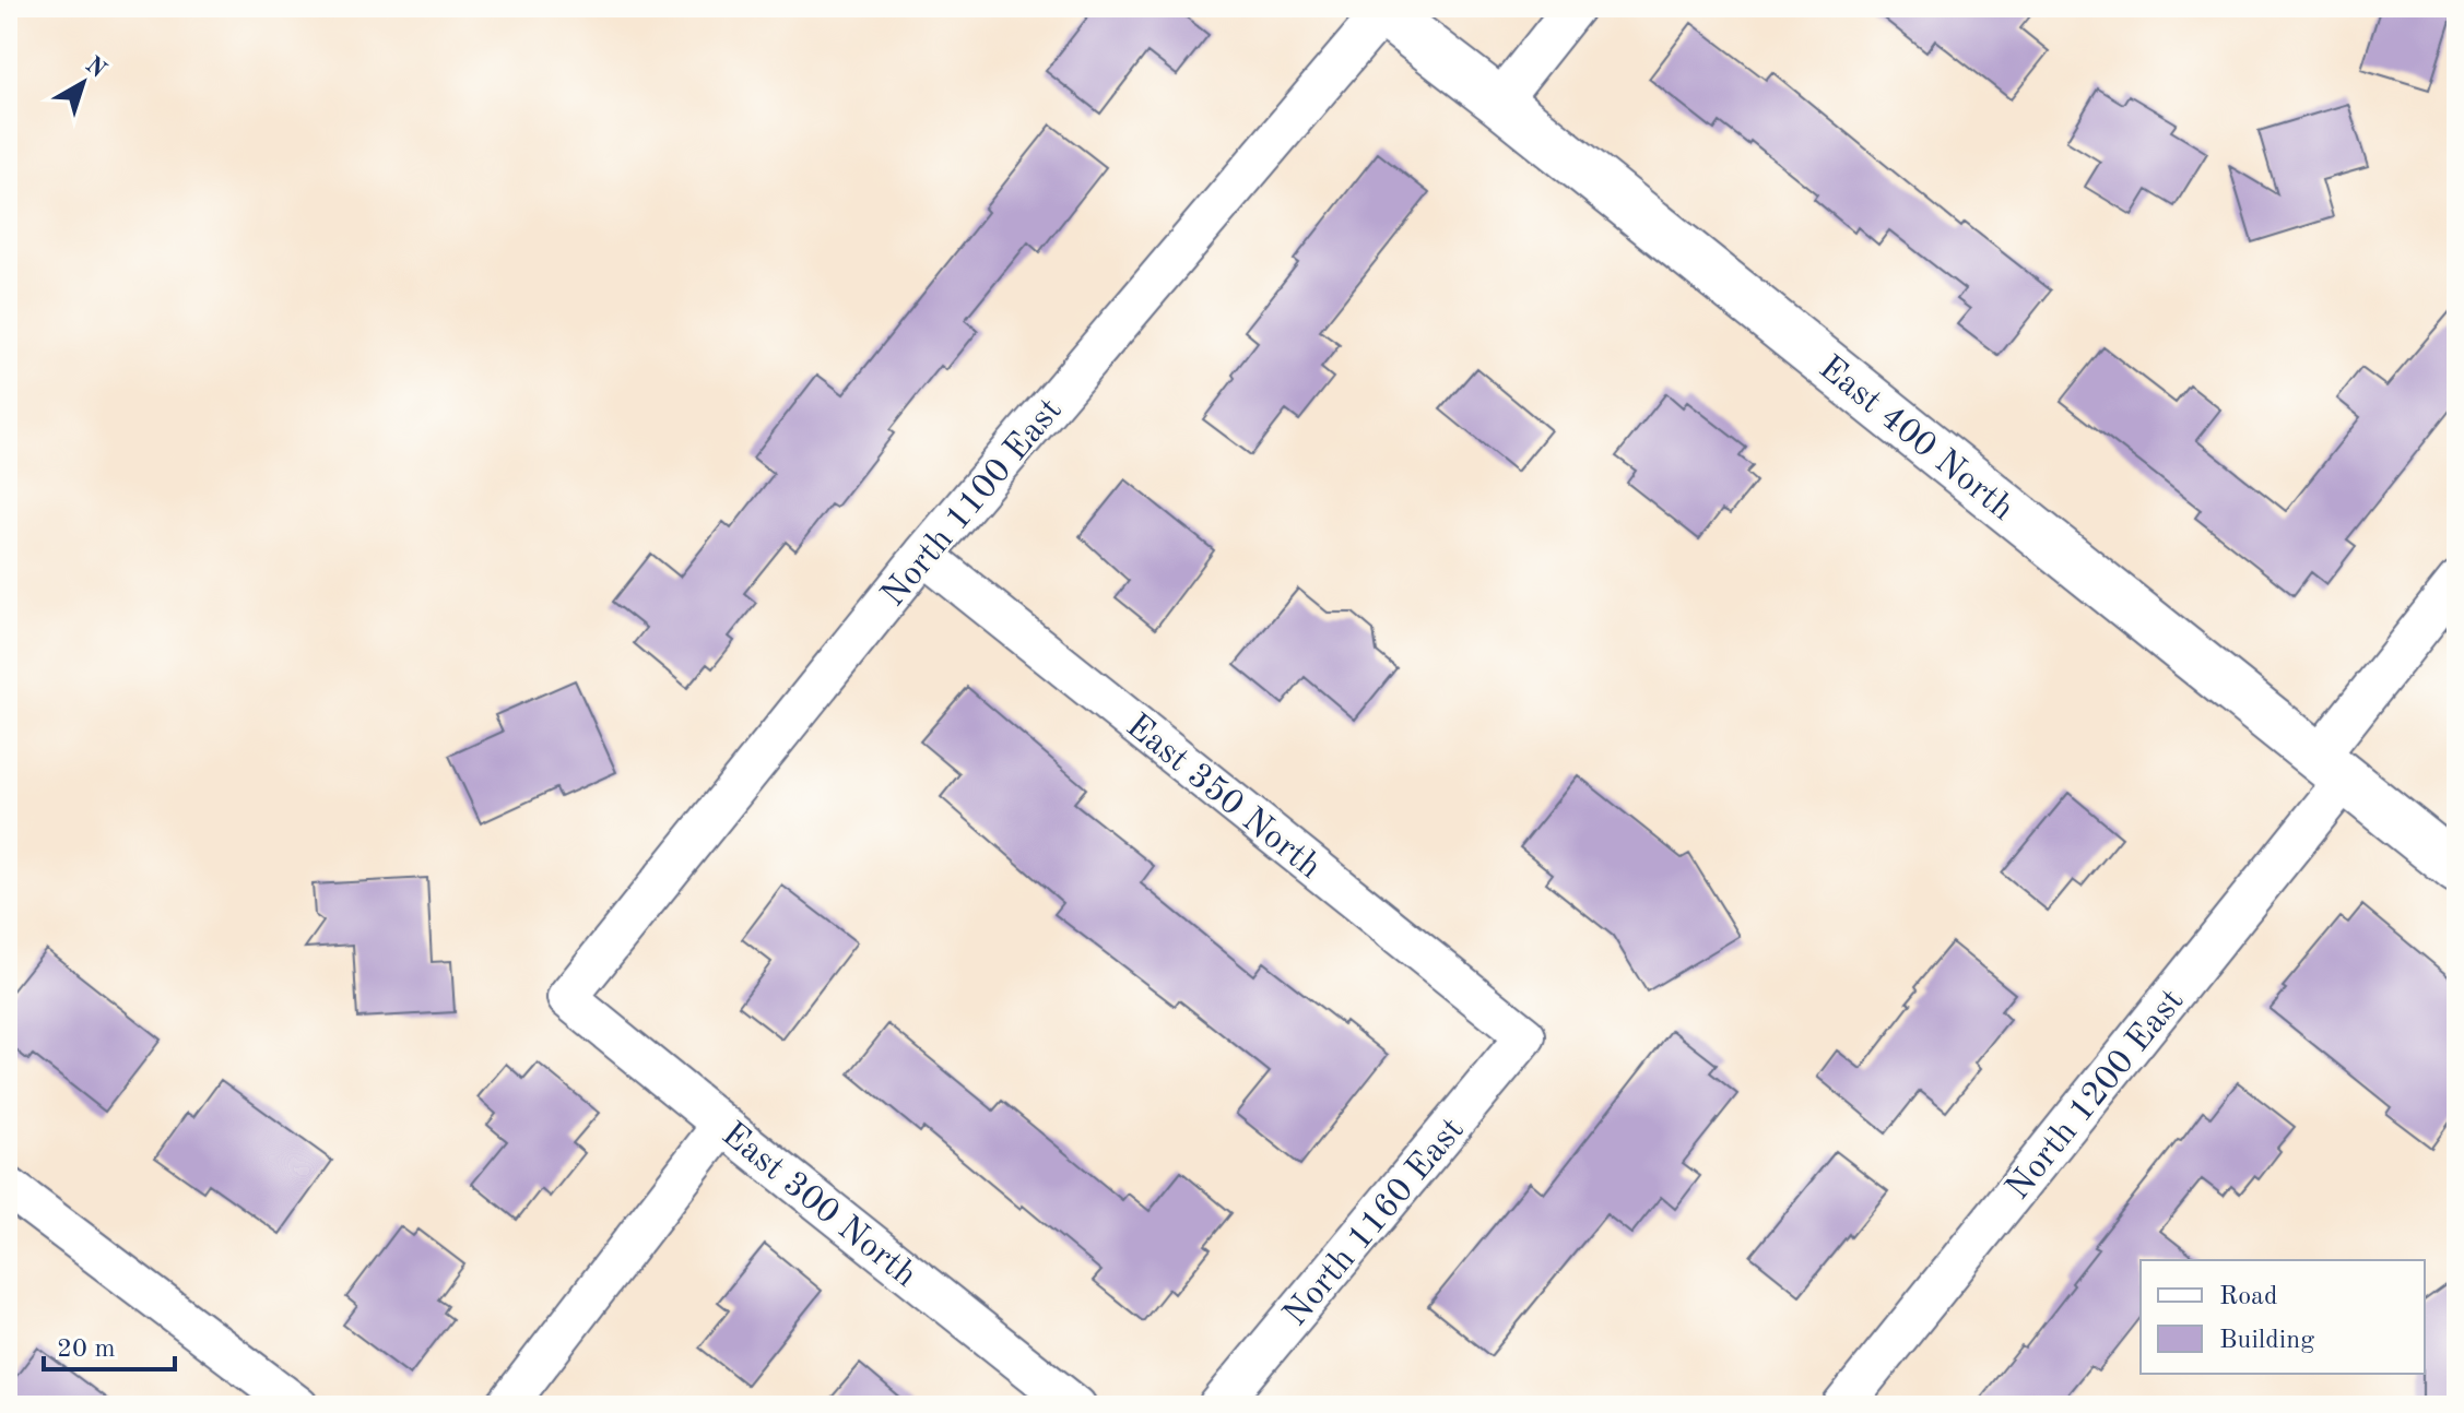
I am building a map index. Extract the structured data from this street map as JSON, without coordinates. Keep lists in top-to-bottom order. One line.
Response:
{"streets":{"street":["East 400 North","North 1100 East","East 350 North","North 1200 East","East 300 North","North 1160 East"]},"crossings":[["East 400 North","North 1100 East"],["East 400 North","North 1200 East"],["North 1100 East","East 350 North"],["North 1100 East","East 300 North"],["East 350 North","North 1160 East"]],"legend":["Road","Building"],"scale_bar":"20 m","north":"top right"}
